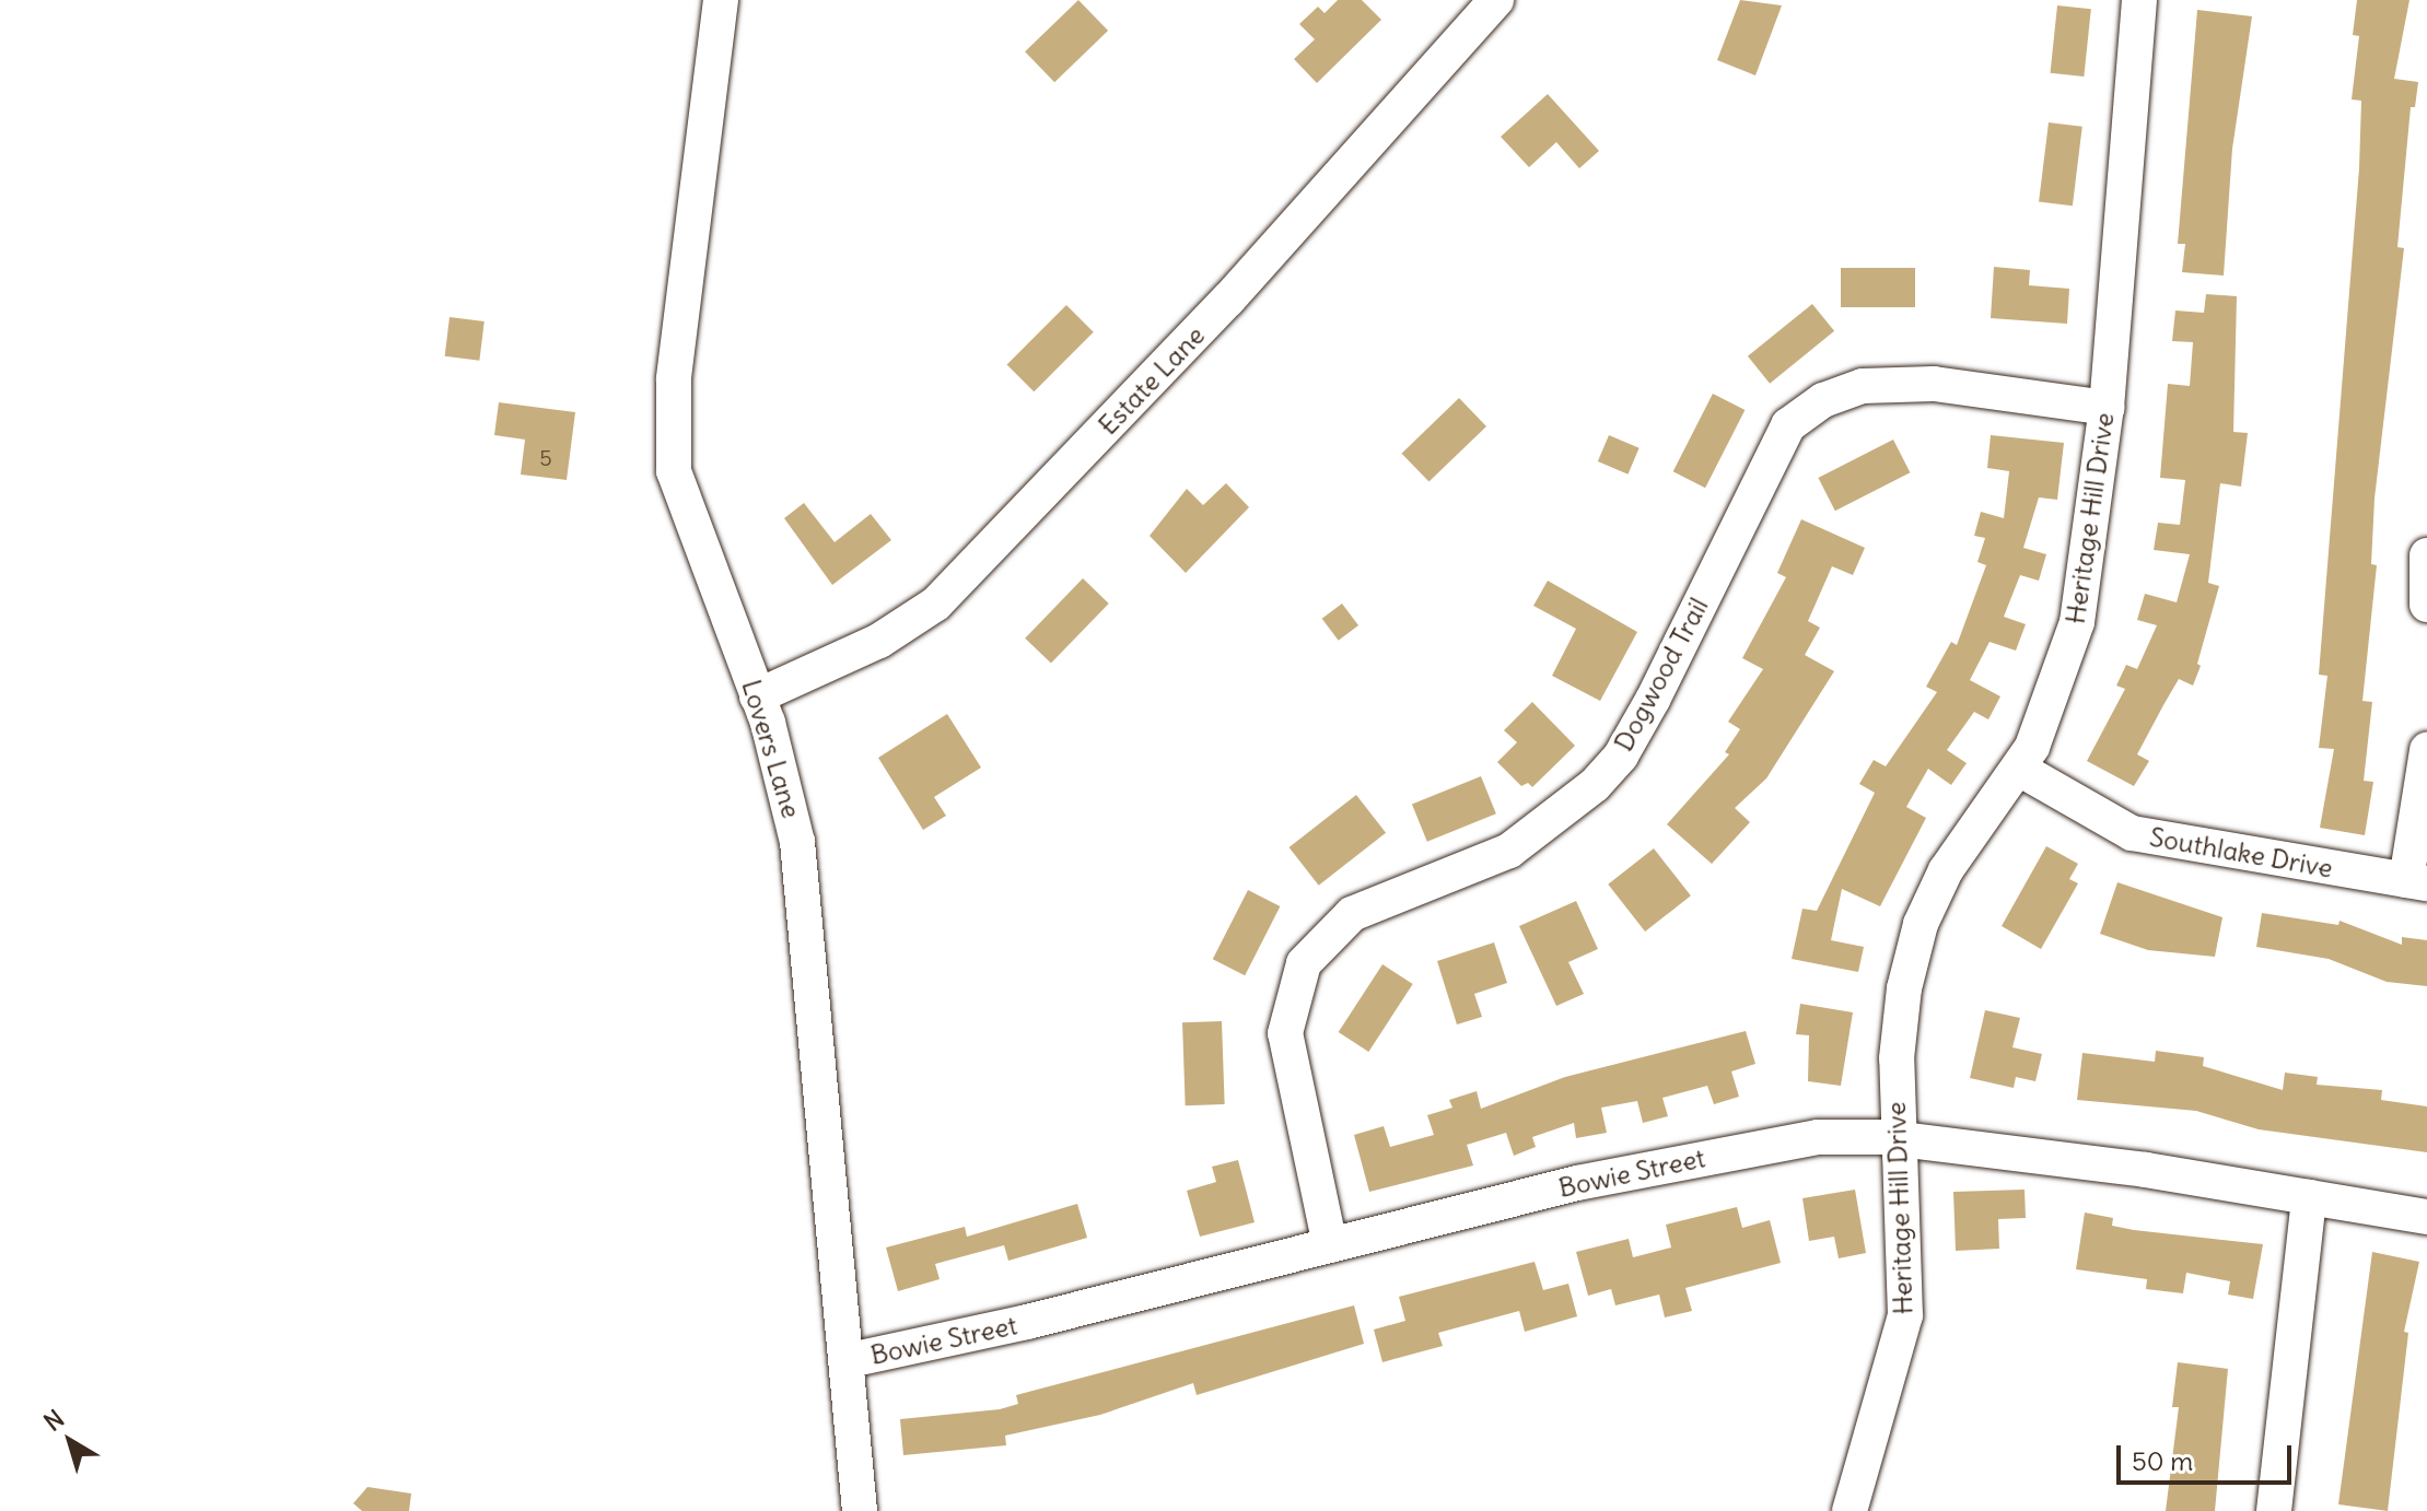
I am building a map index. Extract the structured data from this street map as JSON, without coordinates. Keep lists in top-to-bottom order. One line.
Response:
{"streets":{"street":["Estate Lane","Heritage Hill Drive","Dogwood Trail","Lovers Lane","Southlake Drive","Bowie Street"]},"crossings":[["Estate Lane","Lovers Lane"],["Heritage Hill Drive","Dogwood Trail"],["Heritage Hill Drive","Southlake Drive"],["Heritage Hill Drive","Bowie Street"],["Dogwood Trail","Bowie Street"],["Lovers Lane","Bowie Street"]],"house_numbers":["5"],"scale_bar":"50 m","north":"top left"}
